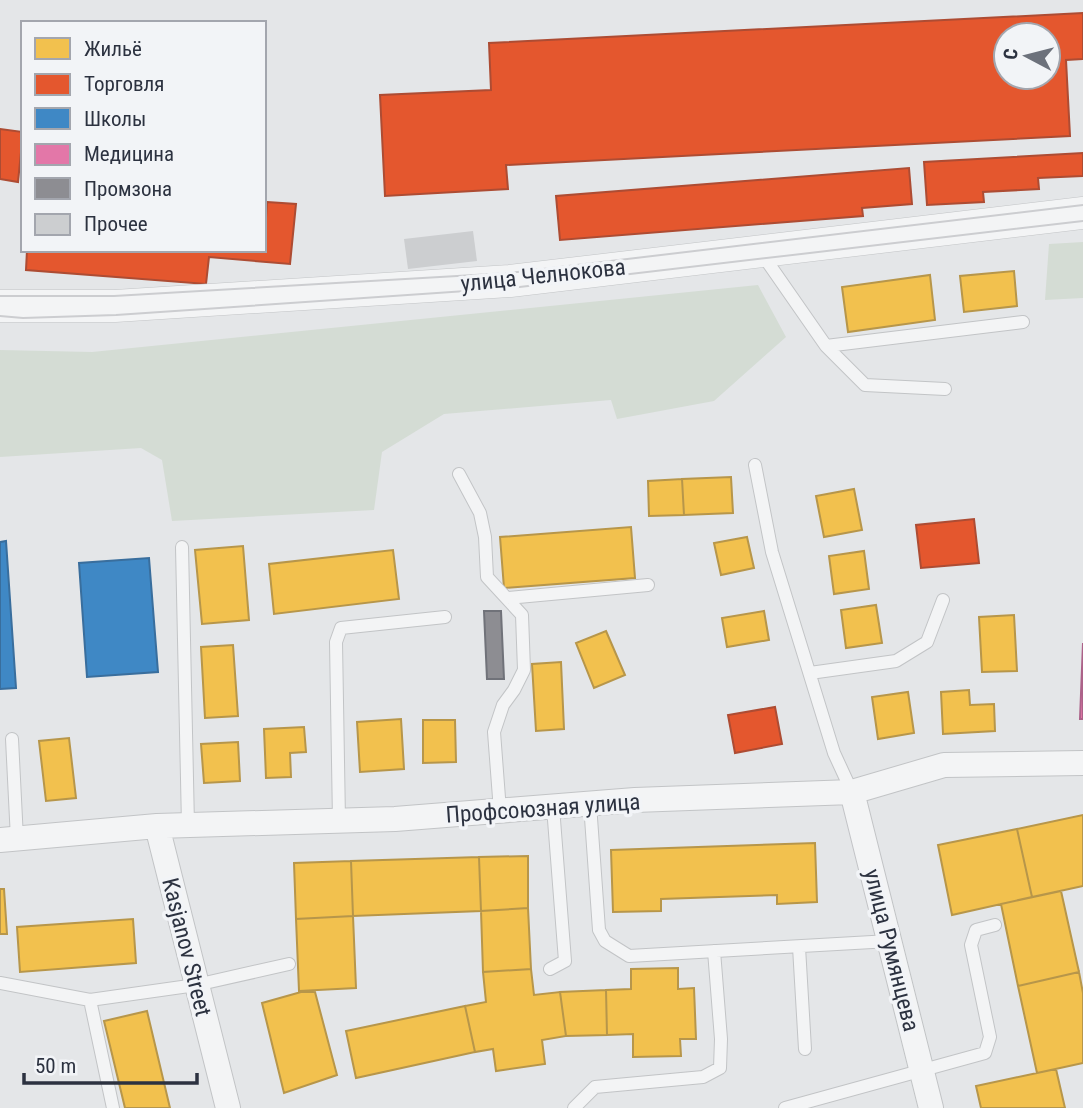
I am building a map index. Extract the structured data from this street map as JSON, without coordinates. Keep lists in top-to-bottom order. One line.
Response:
{"streets":{"street":["улица Челнокова","Профсоюзная улица","Kasjanov Street","улица Румянцева"]},"crossings":[["Профсоюзная улица","Kasjanov Street"],["Профсоюзная улица","улица Румянцева"]],"legend":["Жильё","Торговля","Школы","Медицина","Промзона","Прочее"],"scale_bar":"50 m","north":"left"}
